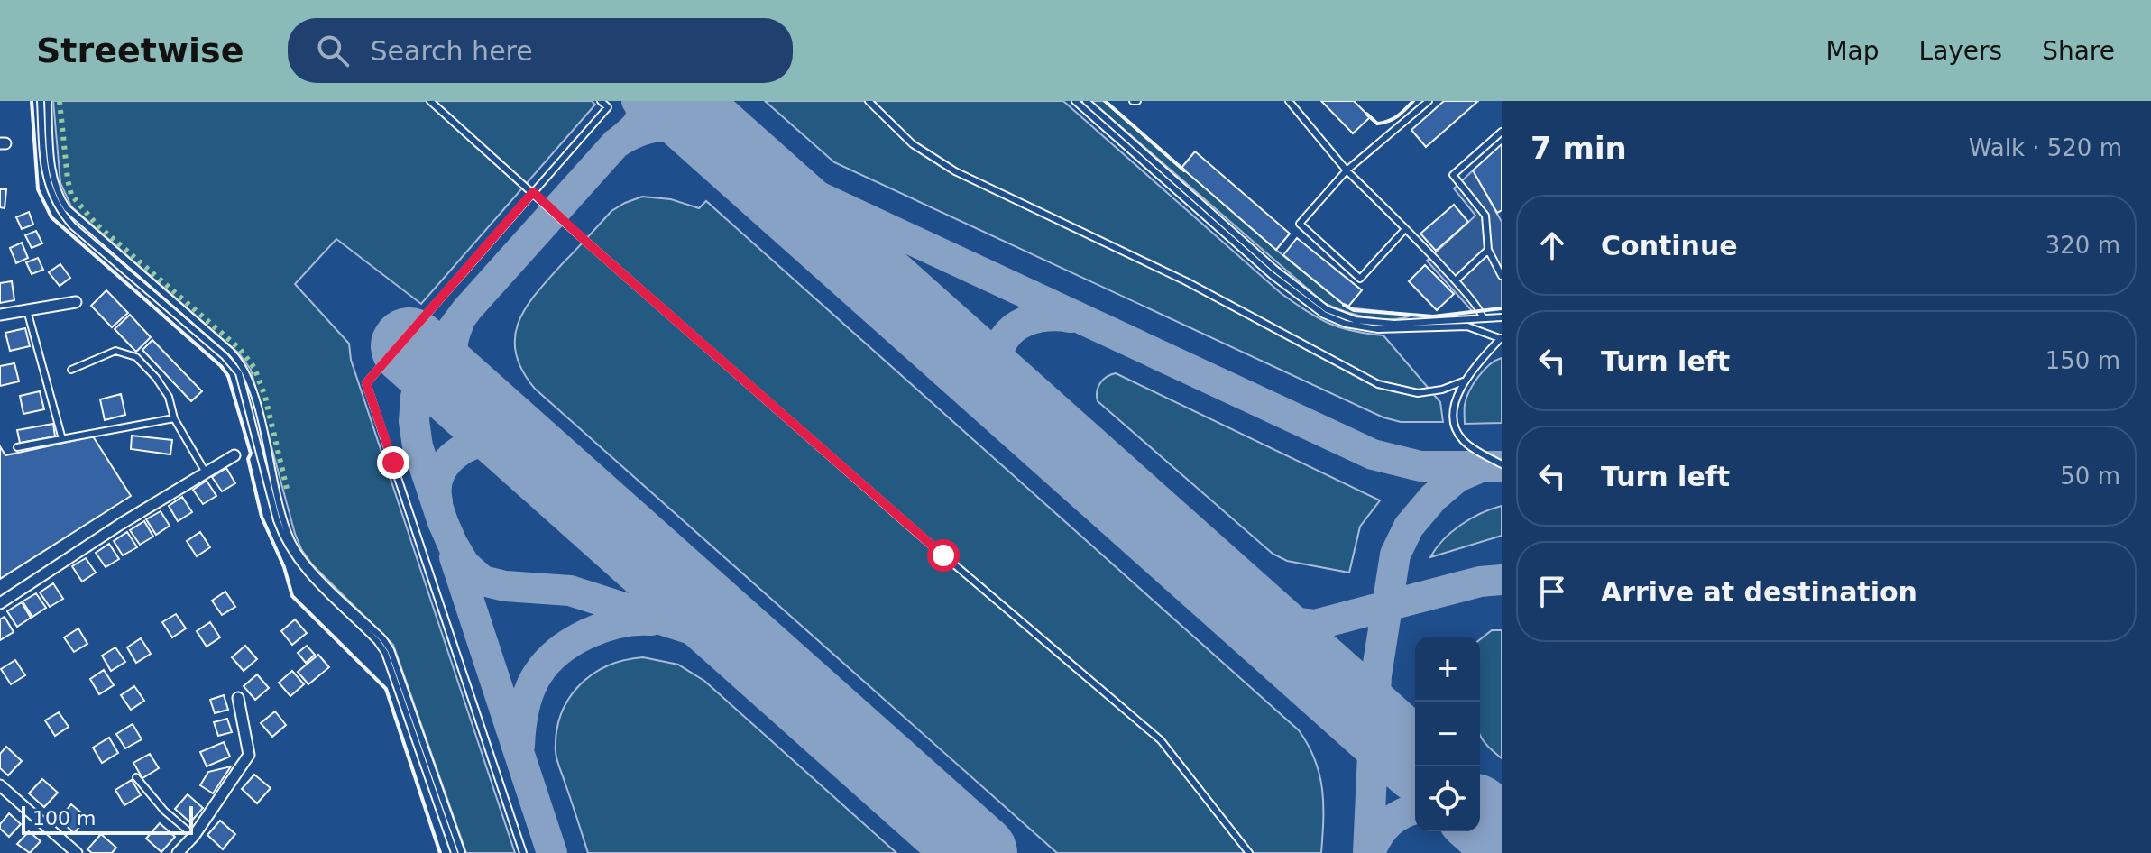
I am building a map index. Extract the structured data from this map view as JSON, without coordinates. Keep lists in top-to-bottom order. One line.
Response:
{"scale_bar":"100 m","page":{"header":"Streetwise","search":"Search here","nav":["Map","Layers","Share"],"heading":["7 min","Walk · 520 m"],"list":[["Continue","320 m"],["Turn left","150 m"],["Turn left","50 m"],"Arrive at destination"],"map_buttons":["+","−"],"scale":"100 m"}}
